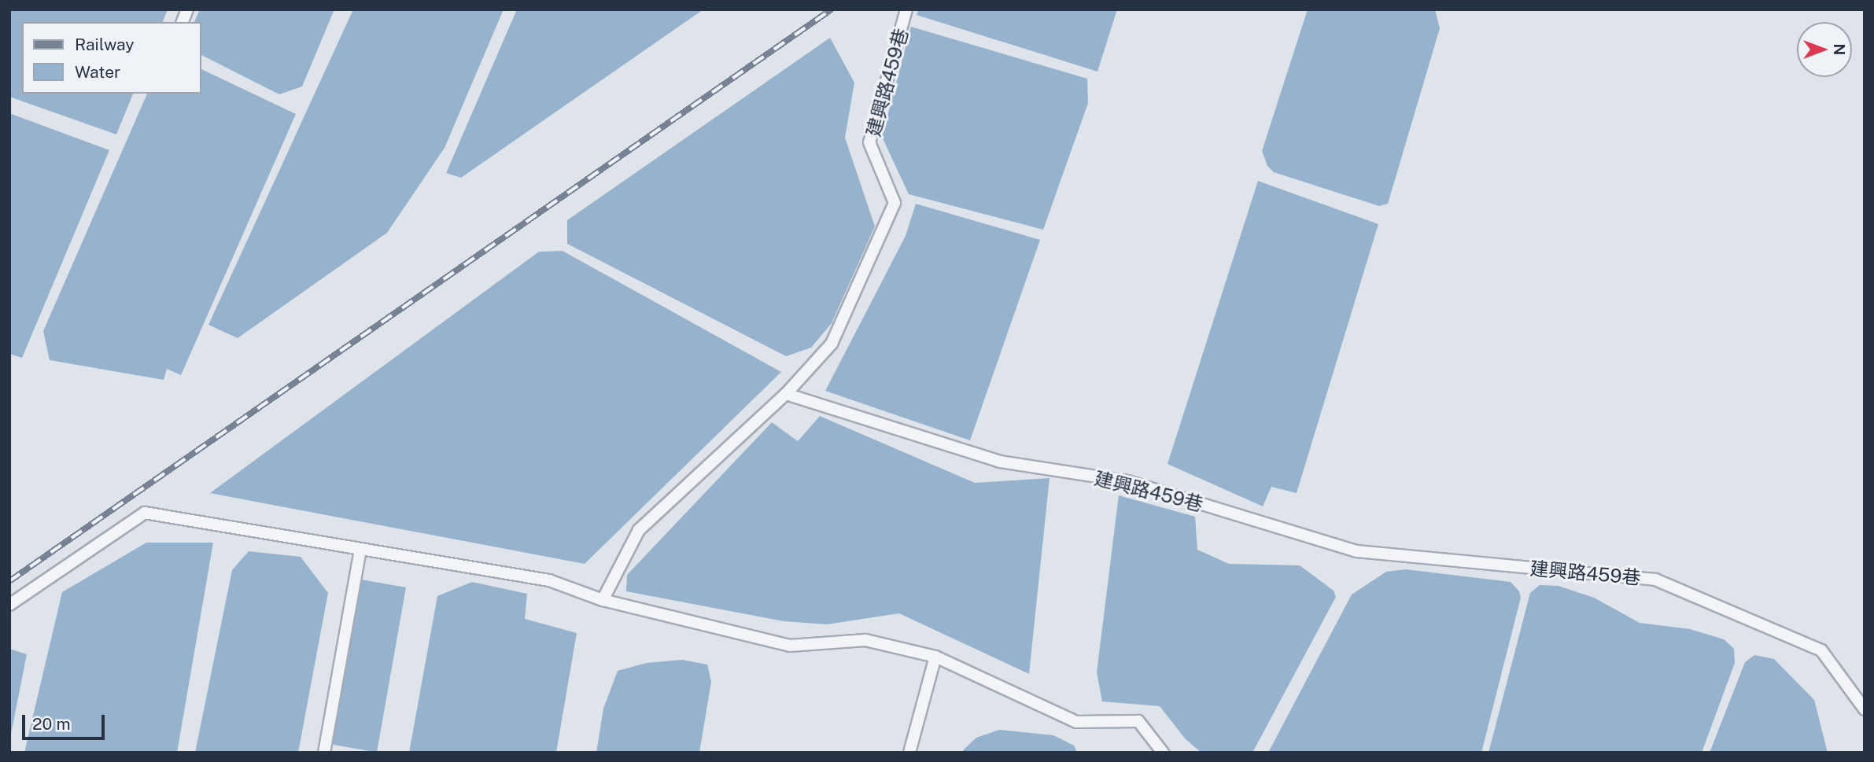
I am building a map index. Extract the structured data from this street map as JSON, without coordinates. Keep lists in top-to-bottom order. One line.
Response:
{"streets":{"lane":["建興路459巷"]},"legend":["Railway","Water"],"scale_bar":"20 m","north":"right"}
